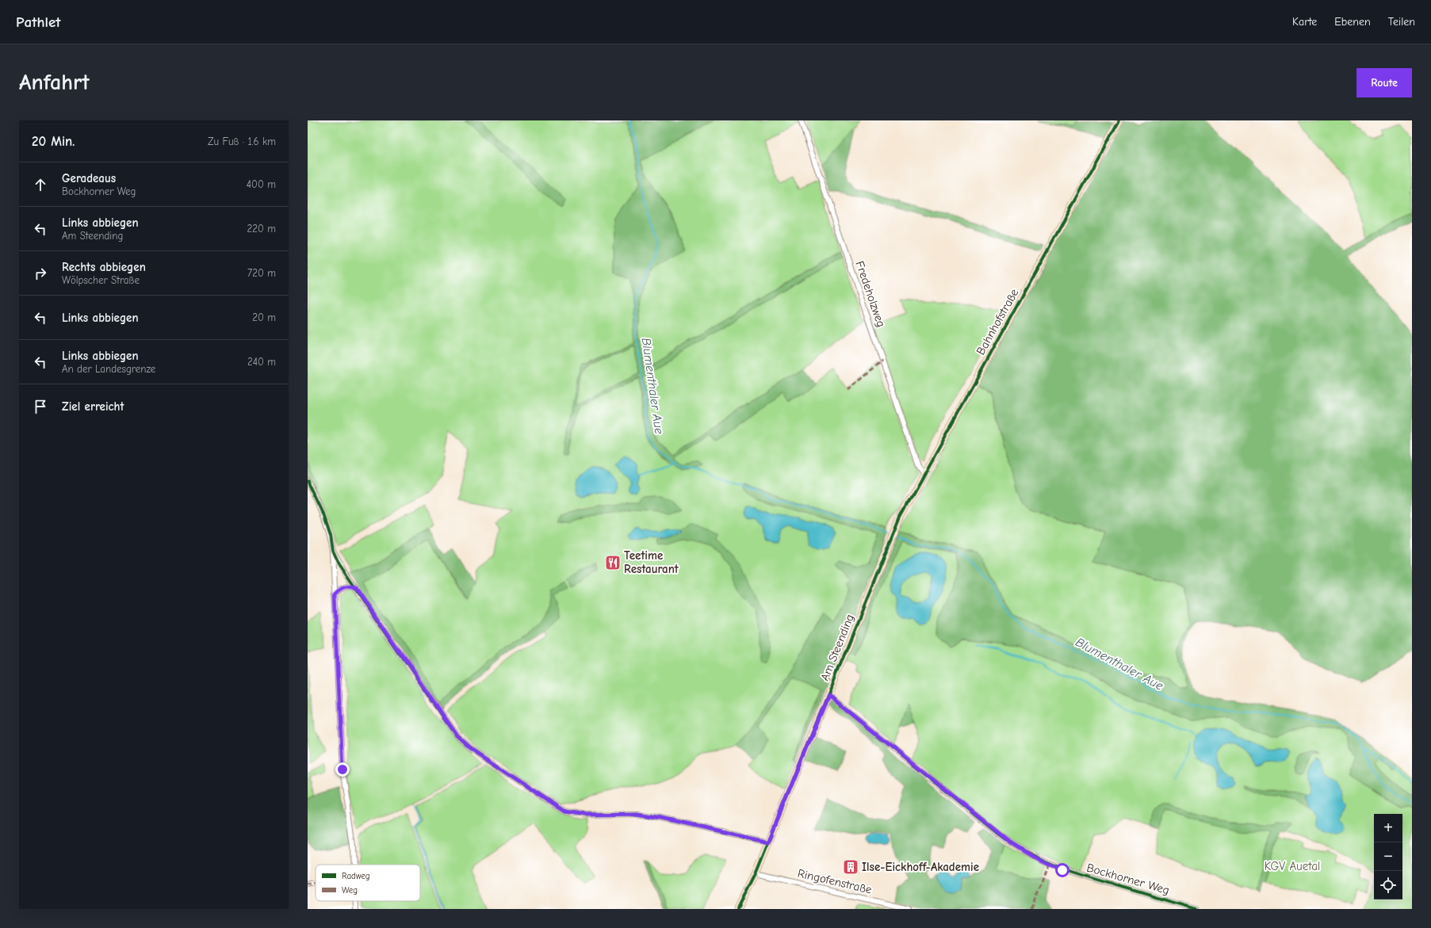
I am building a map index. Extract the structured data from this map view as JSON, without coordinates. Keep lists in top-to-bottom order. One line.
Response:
{"streets":{"street":["Fredeholzweg","Bahnhofstraße","Am Steending","Bockhorner Weg","Ringofenstraße"]},"crossings":[["Fredeholzweg","Bahnhofstraße"],["Bahnhofstraße","Am Steending"],["Am Steending","Bockhorner Weg"],["Am Steending","Ringofenstraße"]],"water":["Blumenthaler Aue"],"parks":["KGV Auetal"],"places":{"restaurant":["Teetime Restaurant"],"building":["Ilse-Eickhoff-Akademie"]},"legend":["Radweg","Weg"],"page":{"header":"Pathlet","nav":["Karte","Ebenen","Teilen"],"buttons":"Route","title":"Anfahrt","heading":["20 Min.","Zu Fuß · 1.6 km"],"list":[["Geradeaus","Bockhorner Weg","400 m"],["Links abbiegen","Am Steending","220 m"],["Rechts abbiegen","Wölpscher Straße","720 m"],["Links abbiegen","20 m"],["Links abbiegen","An der Landesgrenze","240 m"],"Ziel erreicht"],"map_buttons":["+","−"]}}
